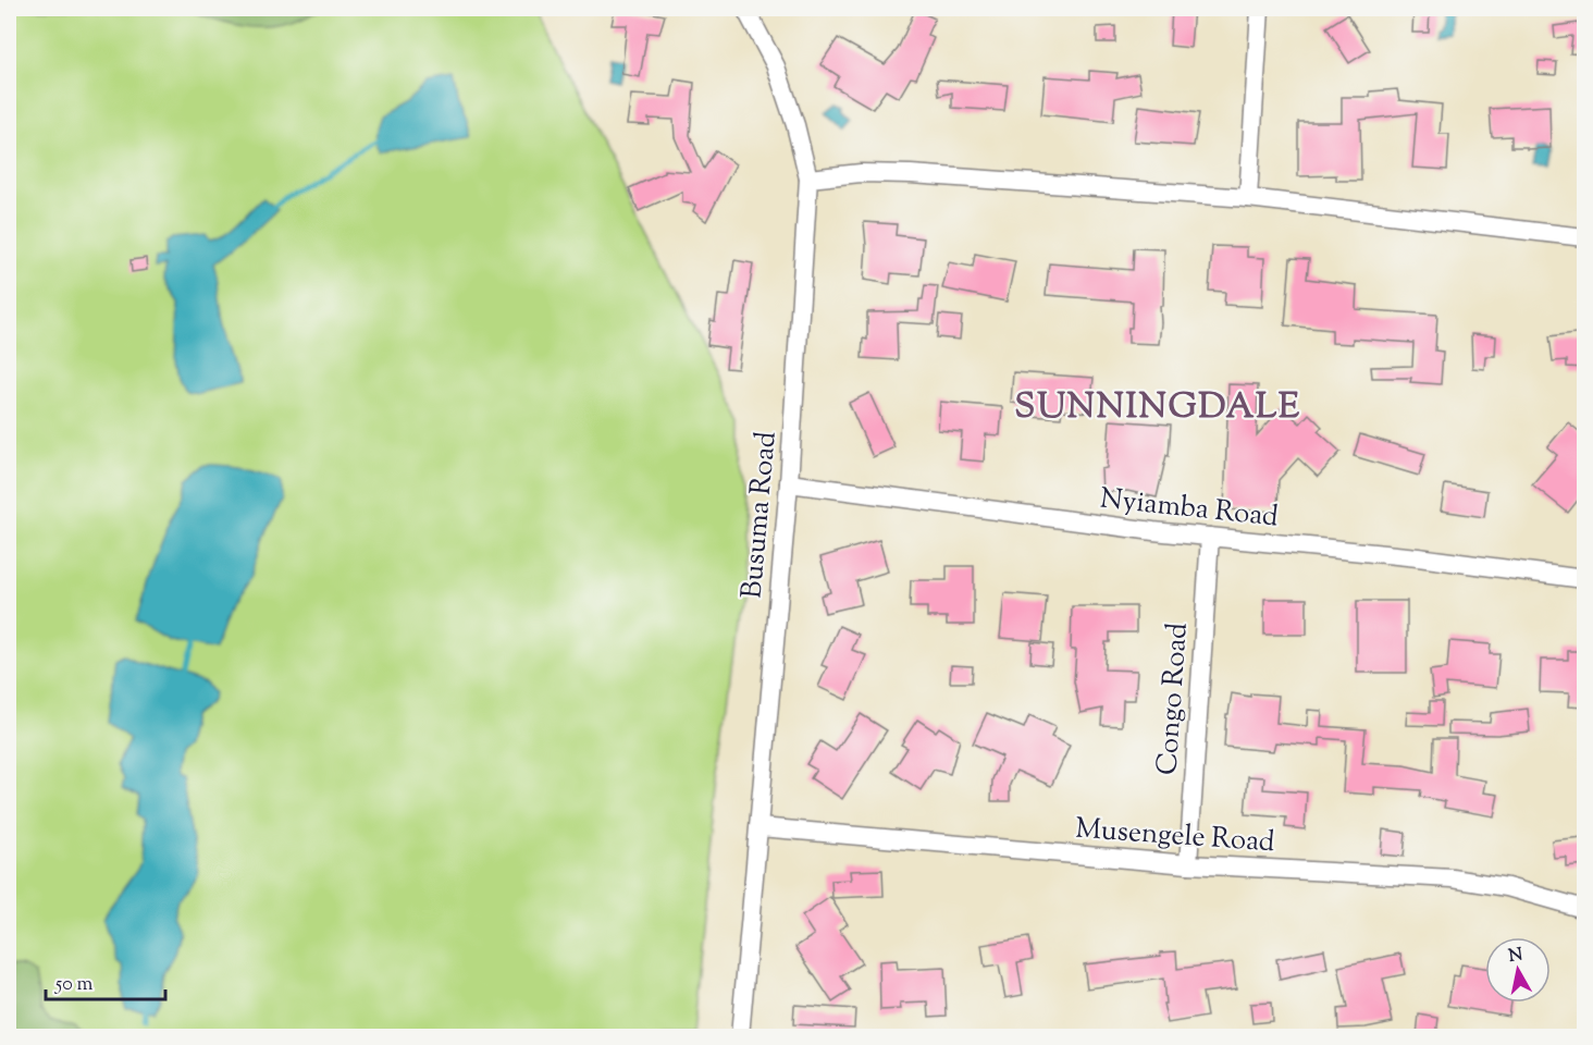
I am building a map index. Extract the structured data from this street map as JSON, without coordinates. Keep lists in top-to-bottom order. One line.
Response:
{"streets":{"street":["Nyiamba Road","Busuma Road","Congo Road","Musengele Road"]},"crossings":[["Nyiamba Road","Busuma Road"],["Nyiamba Road","Congo Road"],["Busuma Road","Musengele Road"],["Congo Road","Musengele Road"]],"districts":["SUNNINGDALE"],"scale_bar":"50 m","north":"top"}
